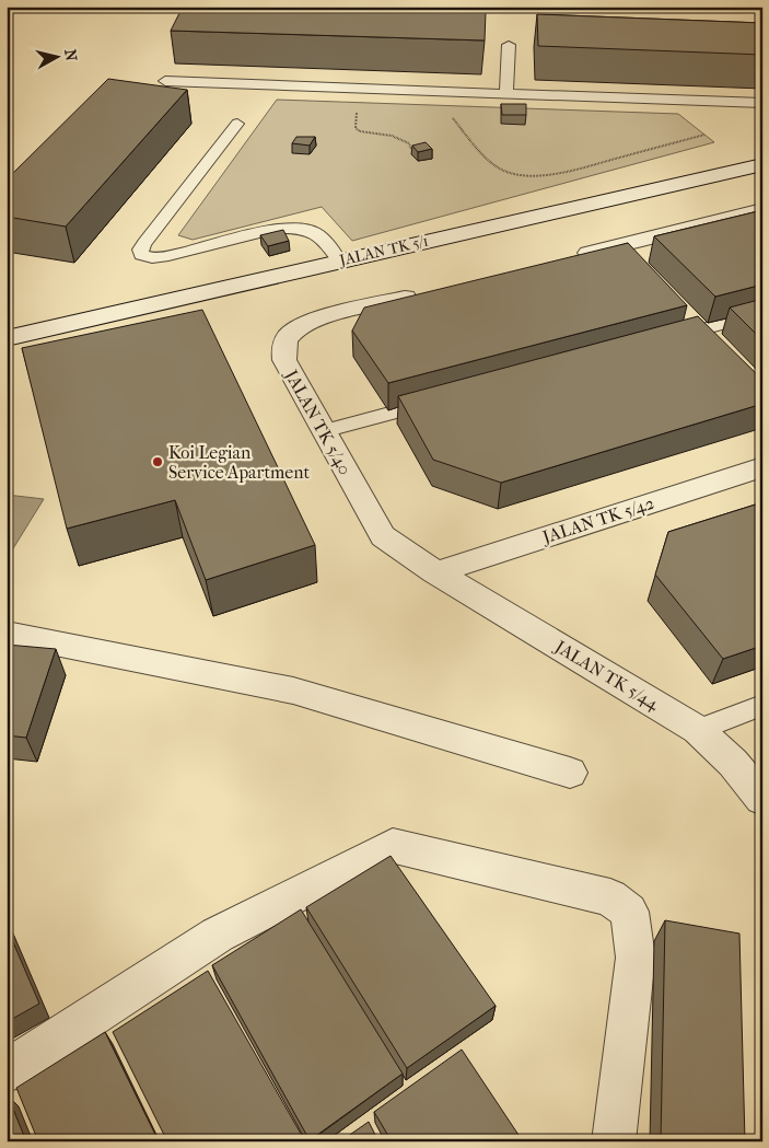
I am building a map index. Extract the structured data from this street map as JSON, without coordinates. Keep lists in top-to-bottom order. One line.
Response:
{"streets":{"street":["JALAN TK 5/1","JALAN TK 5/40","JALAN TK 5/42","JALAN TK 5/44"]},"crossings":[["JALAN TK 5/40","JALAN TK 5/42"],["JALAN TK 5/40","JALAN TK 5/44"],["JALAN TK 5/42","JALAN TK 5/44"]],"places":["Koi Legian Service Apartment"],"north":"right"}
